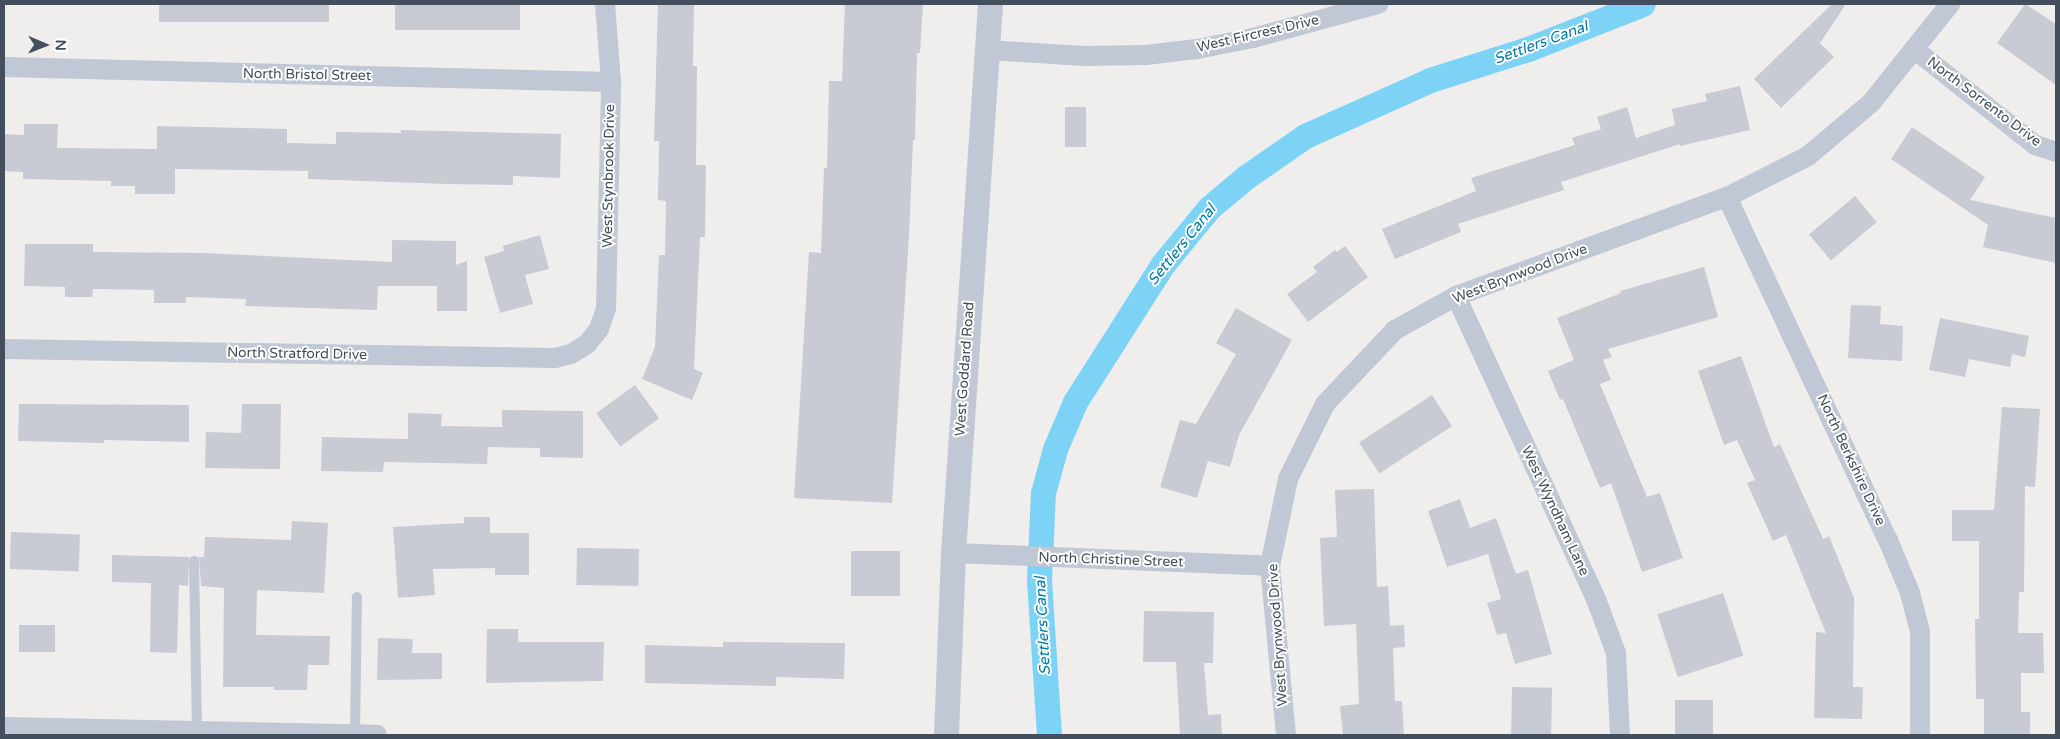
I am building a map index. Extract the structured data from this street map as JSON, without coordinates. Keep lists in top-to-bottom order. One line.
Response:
{"streets":{"street":["West Fircrest Drive","North Bristol Street","North Sorrento Drive","West Stynbrook Drive","West Brynwood Drive","North Stratford Drive","West Goddard Road","North Berkshire Drive","West Wyndham Lane","North Christine Street"]},"crossings":[["West Fircrest Drive","West Goddard Road"],["North Bristol Street","West Stynbrook Drive"],["North Sorrento Drive","West Brynwood Drive"],["West Stynbrook Drive","North Stratford Drive"],["West Brynwood Drive","North Berkshire Drive"],["West Brynwood Drive","West Wyndham Lane"],["West Brynwood Drive","North Christine Street"],["West Goddard Road","North Christine Street"]],"water":["Settlers Canal"],"north":"right"}
